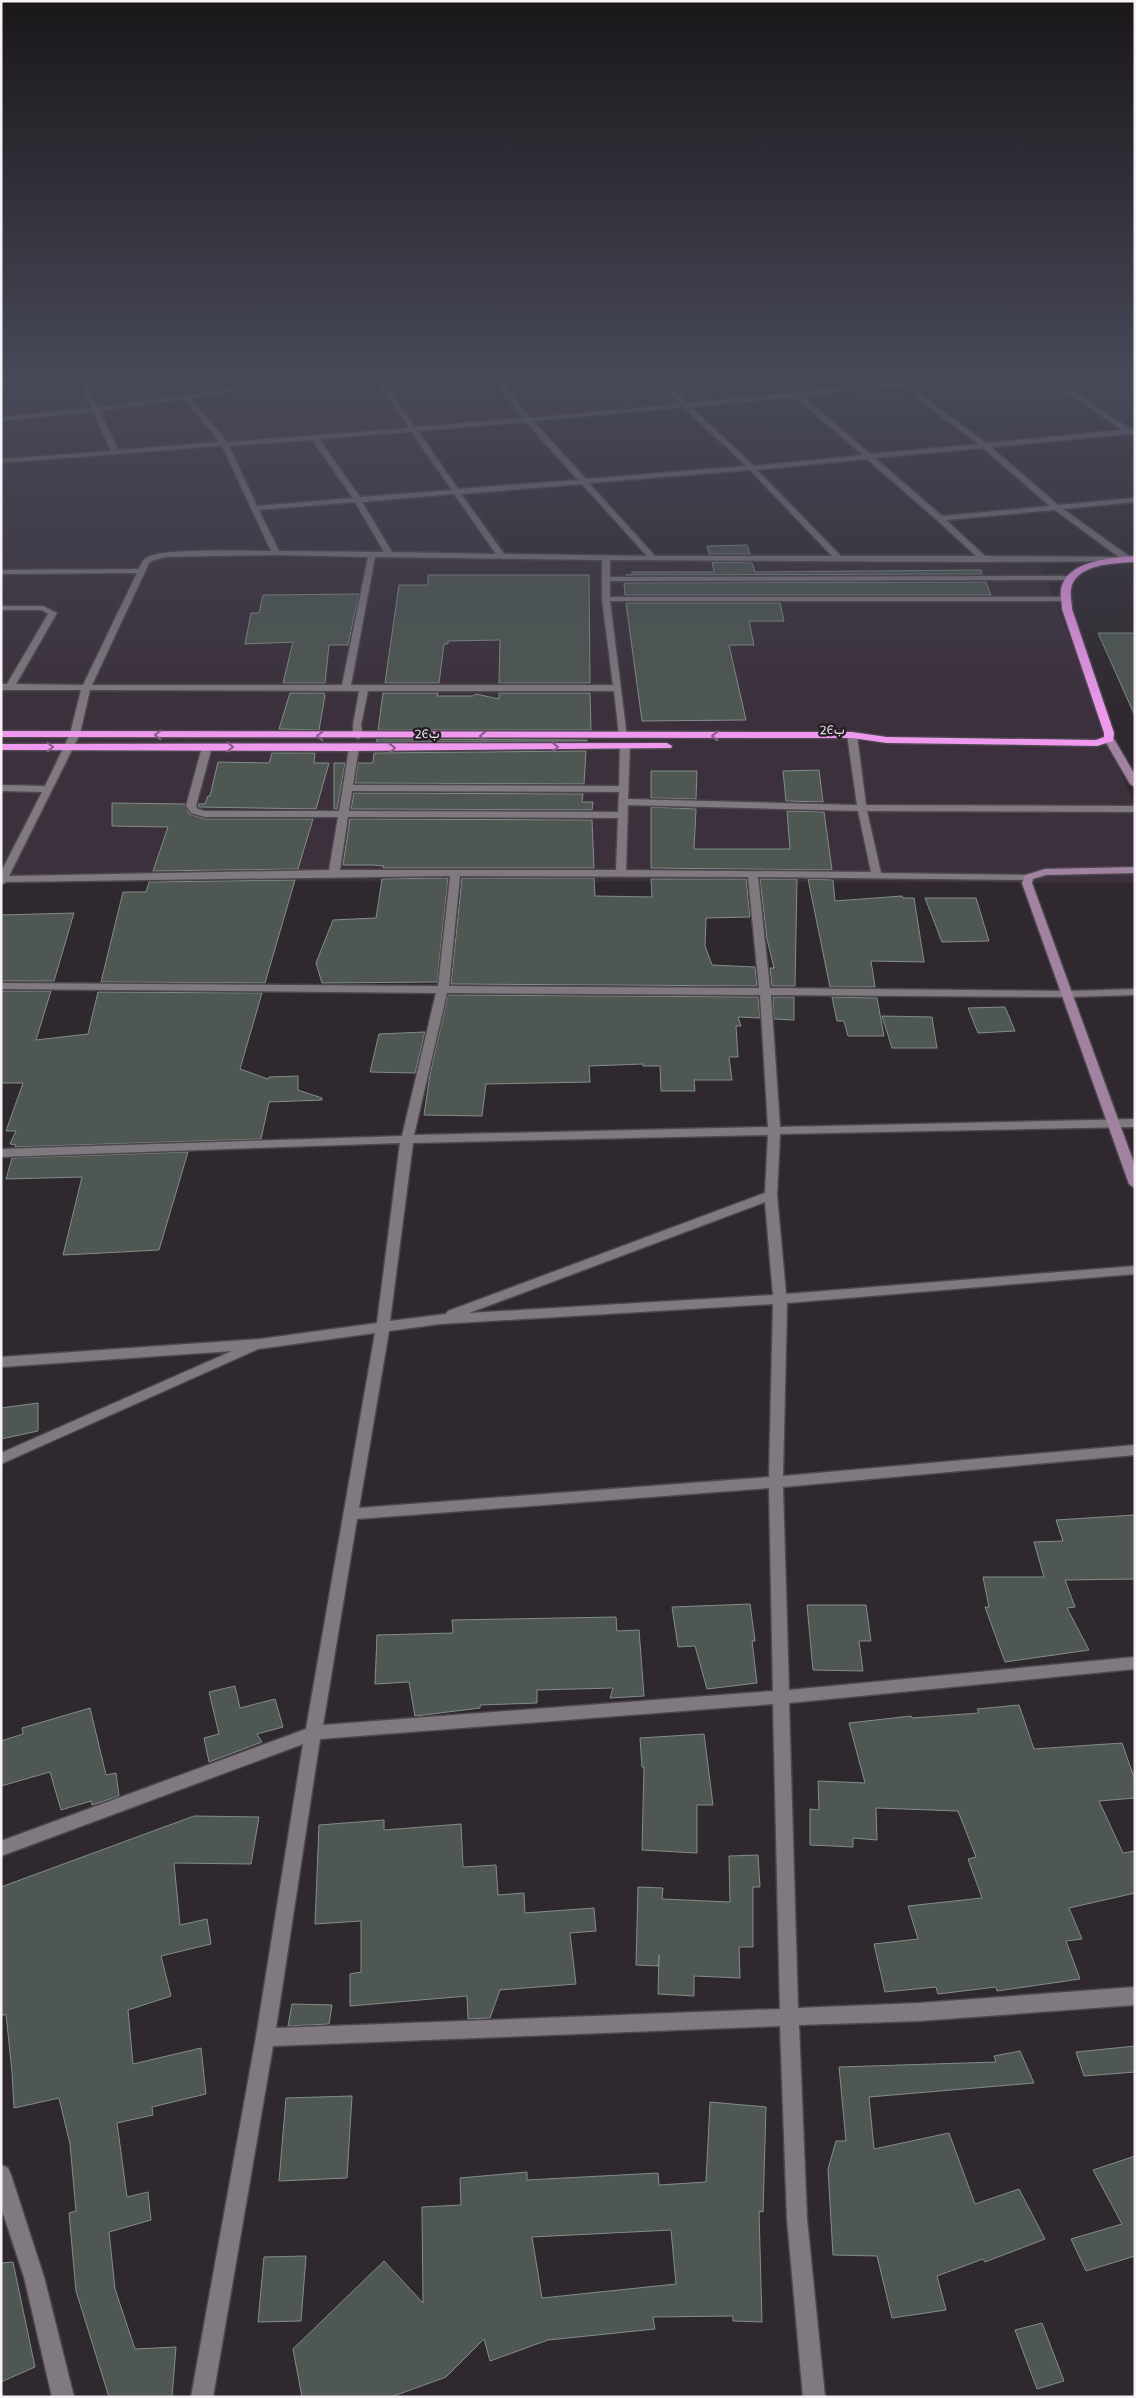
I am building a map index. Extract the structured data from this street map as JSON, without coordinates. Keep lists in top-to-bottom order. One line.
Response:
{"streets":{"highway":["26ب"]}}
